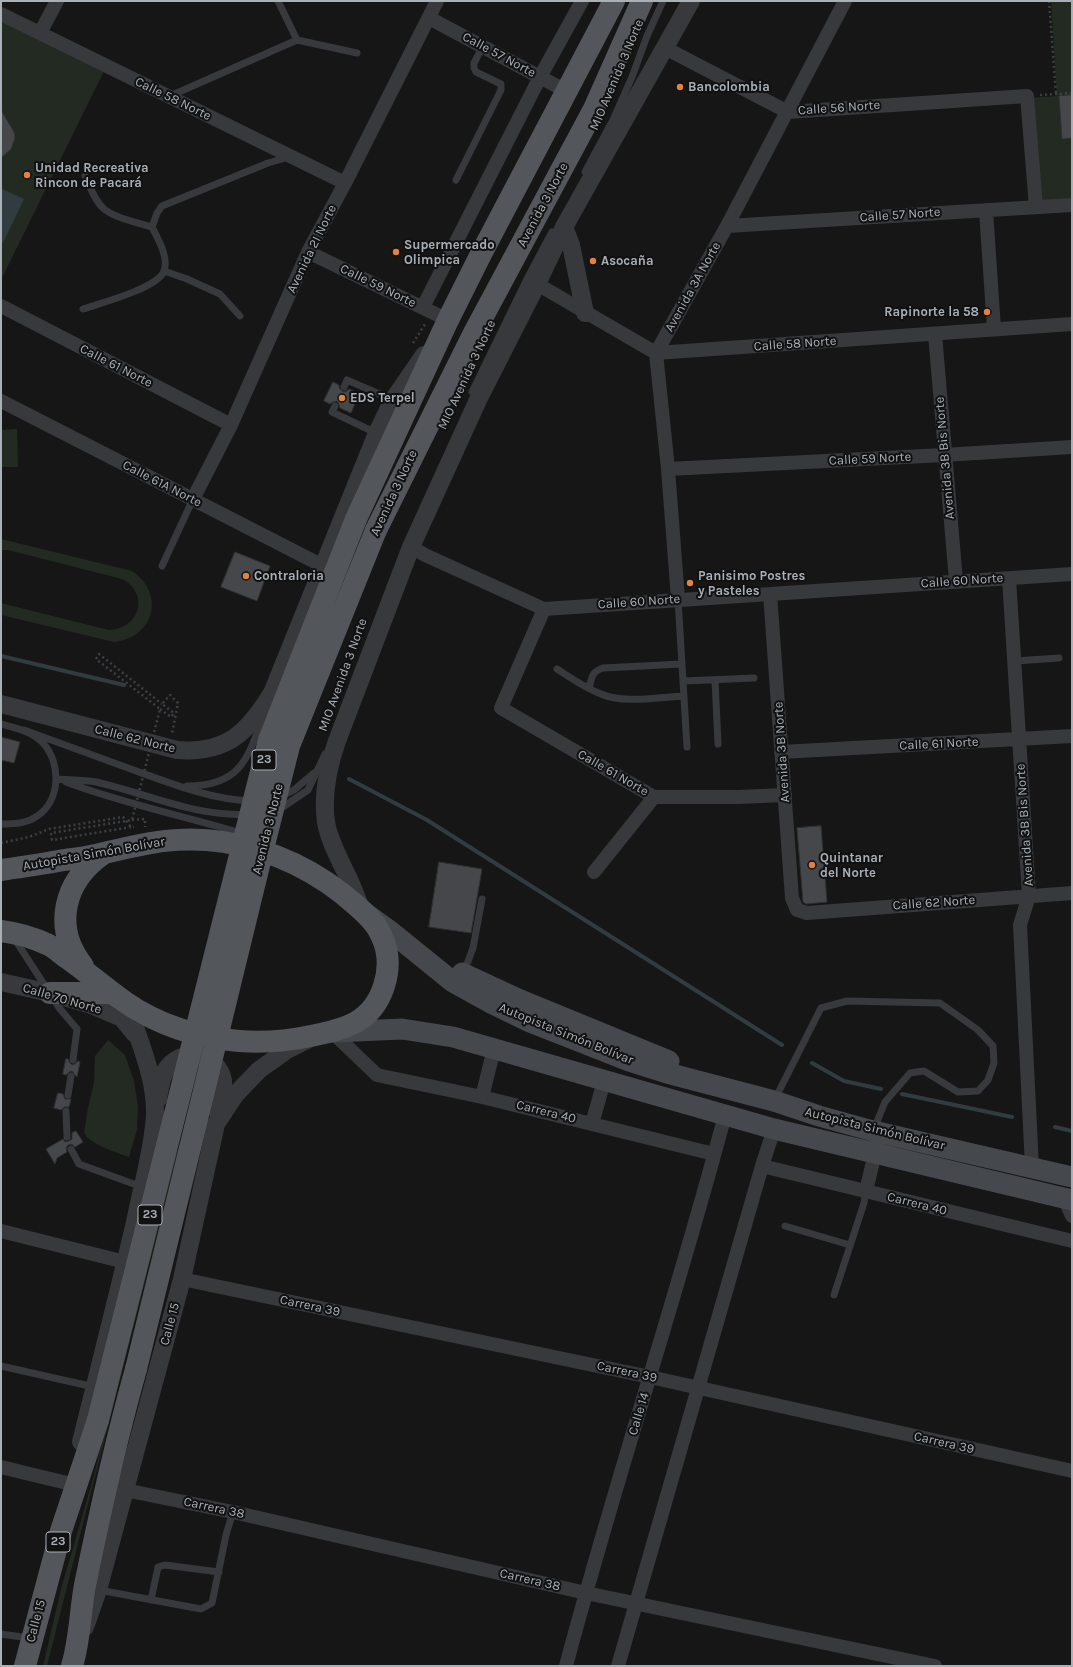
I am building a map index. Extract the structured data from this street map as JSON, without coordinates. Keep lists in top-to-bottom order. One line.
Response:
{"streets":{"main road":["Avenida 3 Norte","23","Autopista Simón Bolívar","Calle 15"],"street":["Calle 57 Norte","Calle 58 Norte","Calle 56 Norte","Avenida 2I Norte","Calle 59 Norte","Avenida 3A Norte","Calle 61 Norte","Avenida 3B Bis Norte","Calle 61A Norte","Calle 60 Norte","Calle 62 Norte","Avenida 3B Norte","Calle 70 Norte","Carrera 40","Carrera 39","Calle 14","Carrera 38"],"lane":["MIO Avenida 3 Norte"]},"crossings":[["Calle 57 Norte","Calle 56 Norte"],["Calle 57 Norte","Avenida 3 Norte"],["Calle 57 Norte","Avenida 2I Norte"],["Calle 57 Norte","Avenida 3A Norte"],["Calle 58 Norte","Avenida 2I Norte"],["Calle 58 Norte","Avenida 3A Norte"],["Calle 58 Norte","Avenida 3B Bis Norte"],["Calle 56 Norte","Avenida 3A Norte"],["Avenida 3 Norte","Calle 59 Norte"],["Avenida 3 Norte","Calle 61A Norte"],["Avenida 3 Norte","Calle 62 Norte"],["Avenida 3 Norte","Calle 15"],["Avenida 2I Norte","Calle 59 Norte"],["Avenida 2I Norte","Calle 61 Norte"],["Avenida 2I Norte","Calle 61A Norte"],["Calle 59 Norte","Avenida 3B Bis Norte"],["Calle 61 Norte","Avenida 3B Bis Norte"],["Calle 61 Norte","Calle 60 Norte"],["Calle 61 Norte","Avenida 3B Norte"],["Avenida 3B Bis Norte","Calle 60 Norte"],["Avenida 3B Bis Norte","Calle 62 Norte"],["Avenida 3B Bis Norte","Autopista Simón Bolívar"],["Calle 60 Norte","Avenida 3B Norte"],["Calle 62 Norte","Avenida 3B Norte"],["Autopista Simón Bolívar","Carrera 40"],["Autopista Simón Bolívar","Calle 15"],["Autopista Simón Bolívar","Calle 14"],["Calle 70 Norte","Calle 15"],["Carrera 40","Calle 15"],["Carrera 40","Calle 14"],["Carrera 39","Calle 15"],["Carrera 39","Calle 14"],["Calle 15","Carrera 38"],["Calle 14","Carrera 38"]],"places":["Bancolombia","Unidad Recreativa Rincon de Pacará","Supermercado Olimpica","Asocaña","Rapinorte la 58","EDS Terpel","Contraloria","Panisimo Postres y Pasteles","Quintanar del Norte"]}
